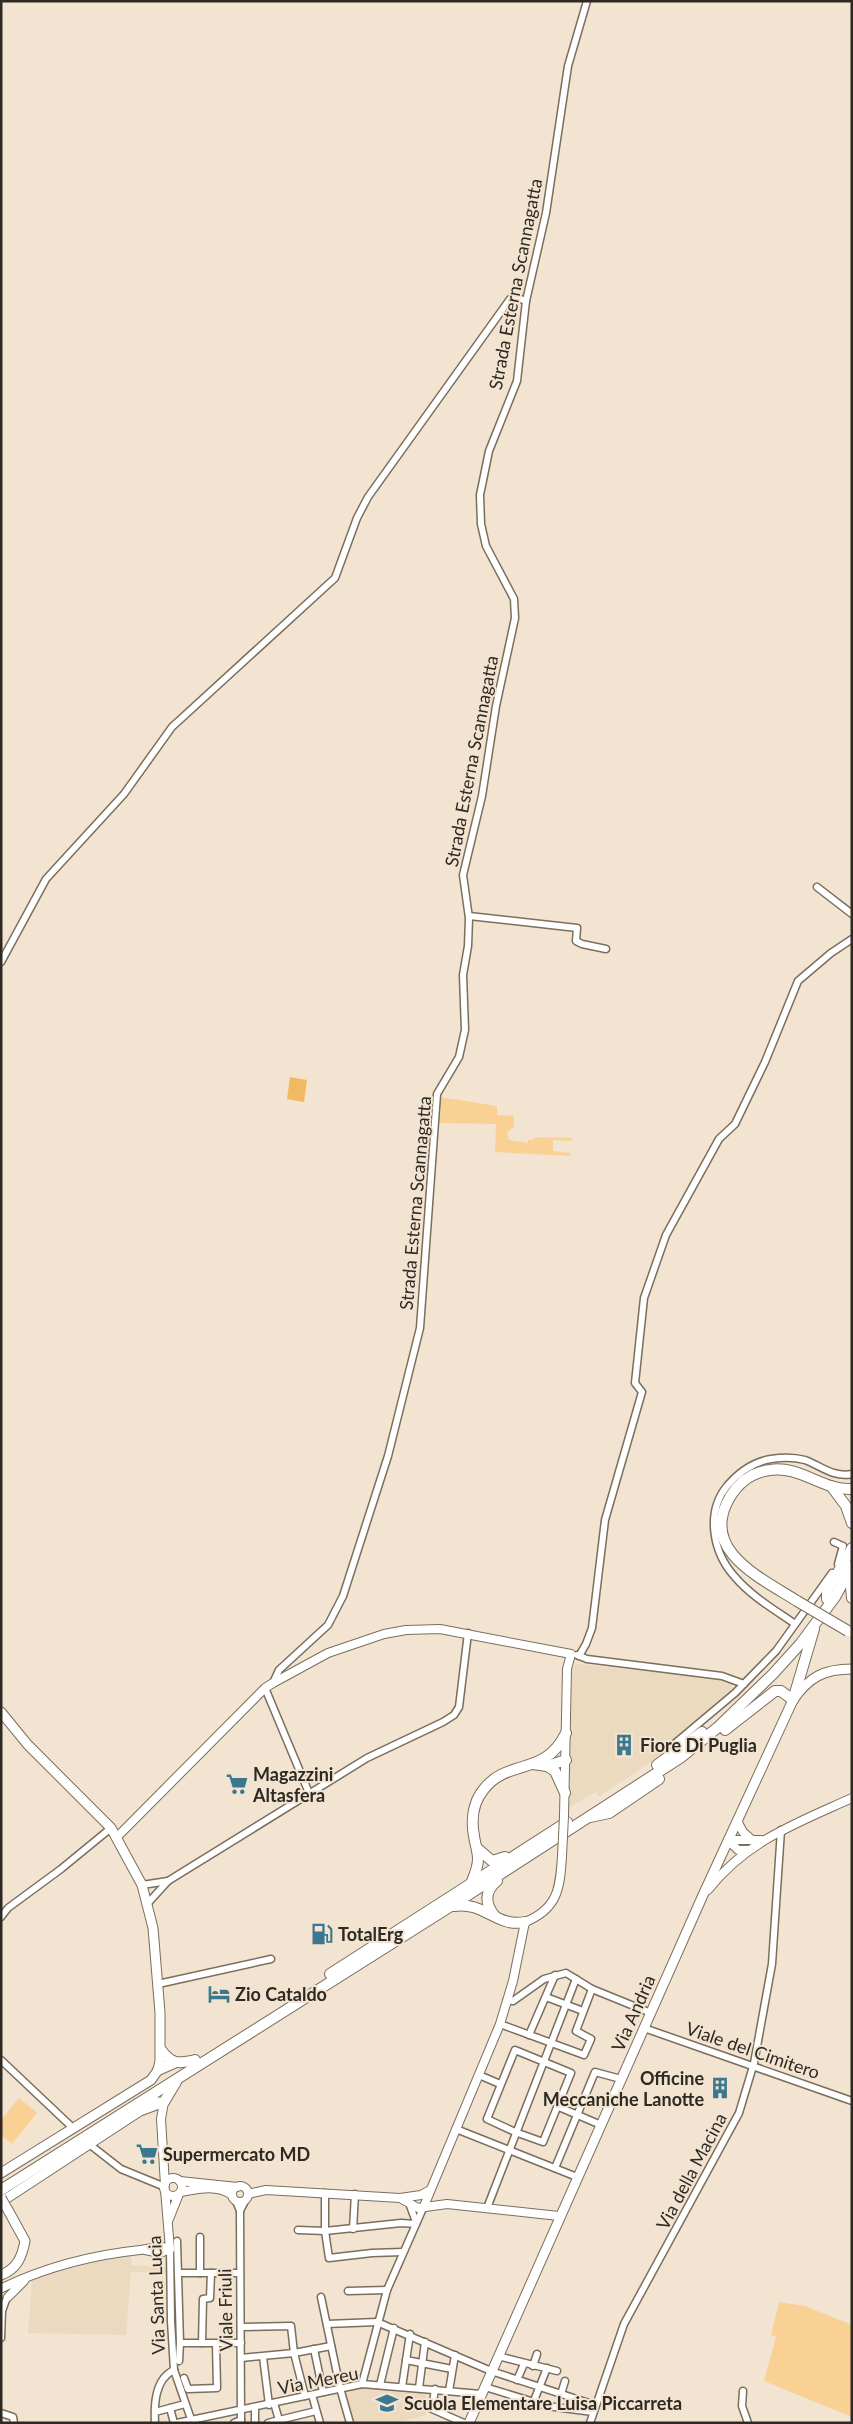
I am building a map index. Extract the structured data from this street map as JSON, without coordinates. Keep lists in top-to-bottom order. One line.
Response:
{"streets":{"main road":["Via Andria"],"street":["Strada Esterna Scannagatta","Viale del Cimitero","Via della Macina","Via Santa Lucia","Viale Friuli","Via Mereu"]},"crossings":[["Via Andria","Viale del Cimitero"],["Via Andria","Via Mereu"],["Viale del Cimitero","Via della Macina"],["Via della Macina","Via Mereu"],["Via Santa Lucia","Via Mereu"],["Viale Friuli","Via Mereu"]],"places":{"building":["Fiore Di Puglia","Officine Meccaniche Lanotte"],"supermarket":["Magazzini Altasfera","Supermercato MD"],"fuel station":["TotalErg"],"hotel":["Zio Cataldo"],"school or university":["Scuola Elementare Luisa Piccarreta"]}}
